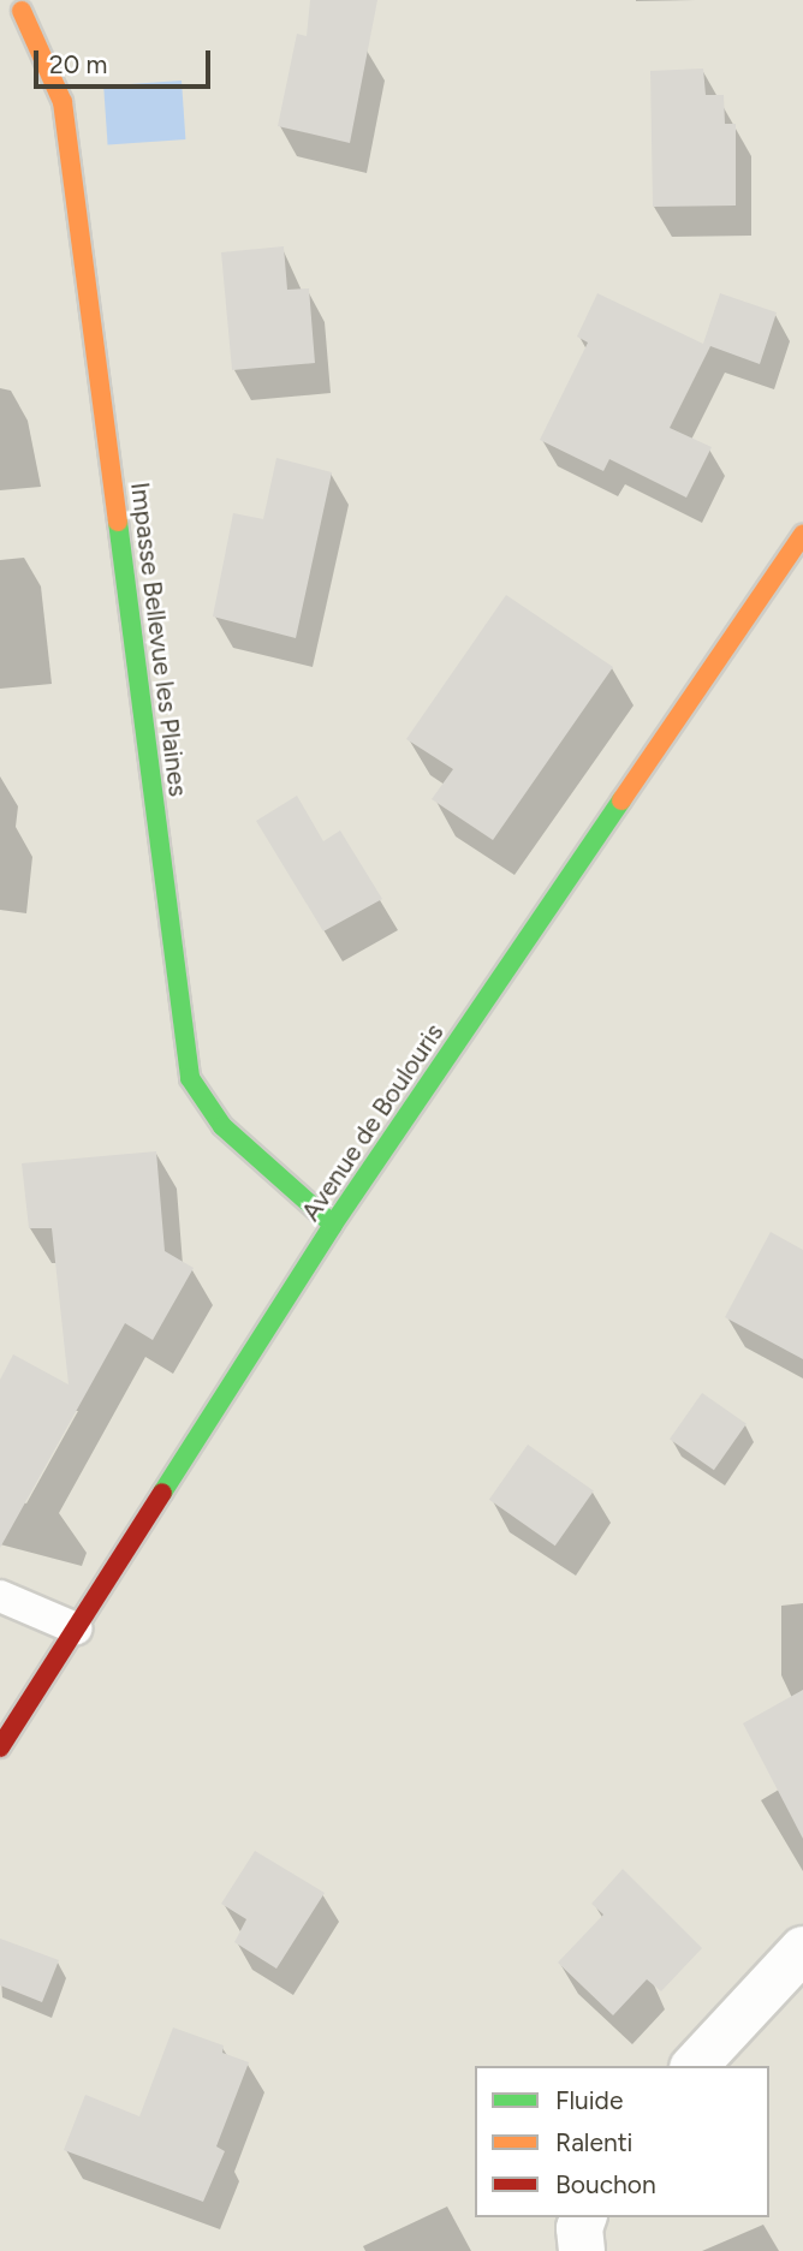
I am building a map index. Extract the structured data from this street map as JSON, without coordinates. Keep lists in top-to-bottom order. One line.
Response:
{"streets":{"street":["Impasse Bellevue les Plaines","Avenue de Boulouris"]},"crossings":[["Impasse Bellevue les Plaines","Avenue de Boulouris"]],"legend":["Fluide","Ralenti","Bouchon"],"scale_bar":"20 m"}
